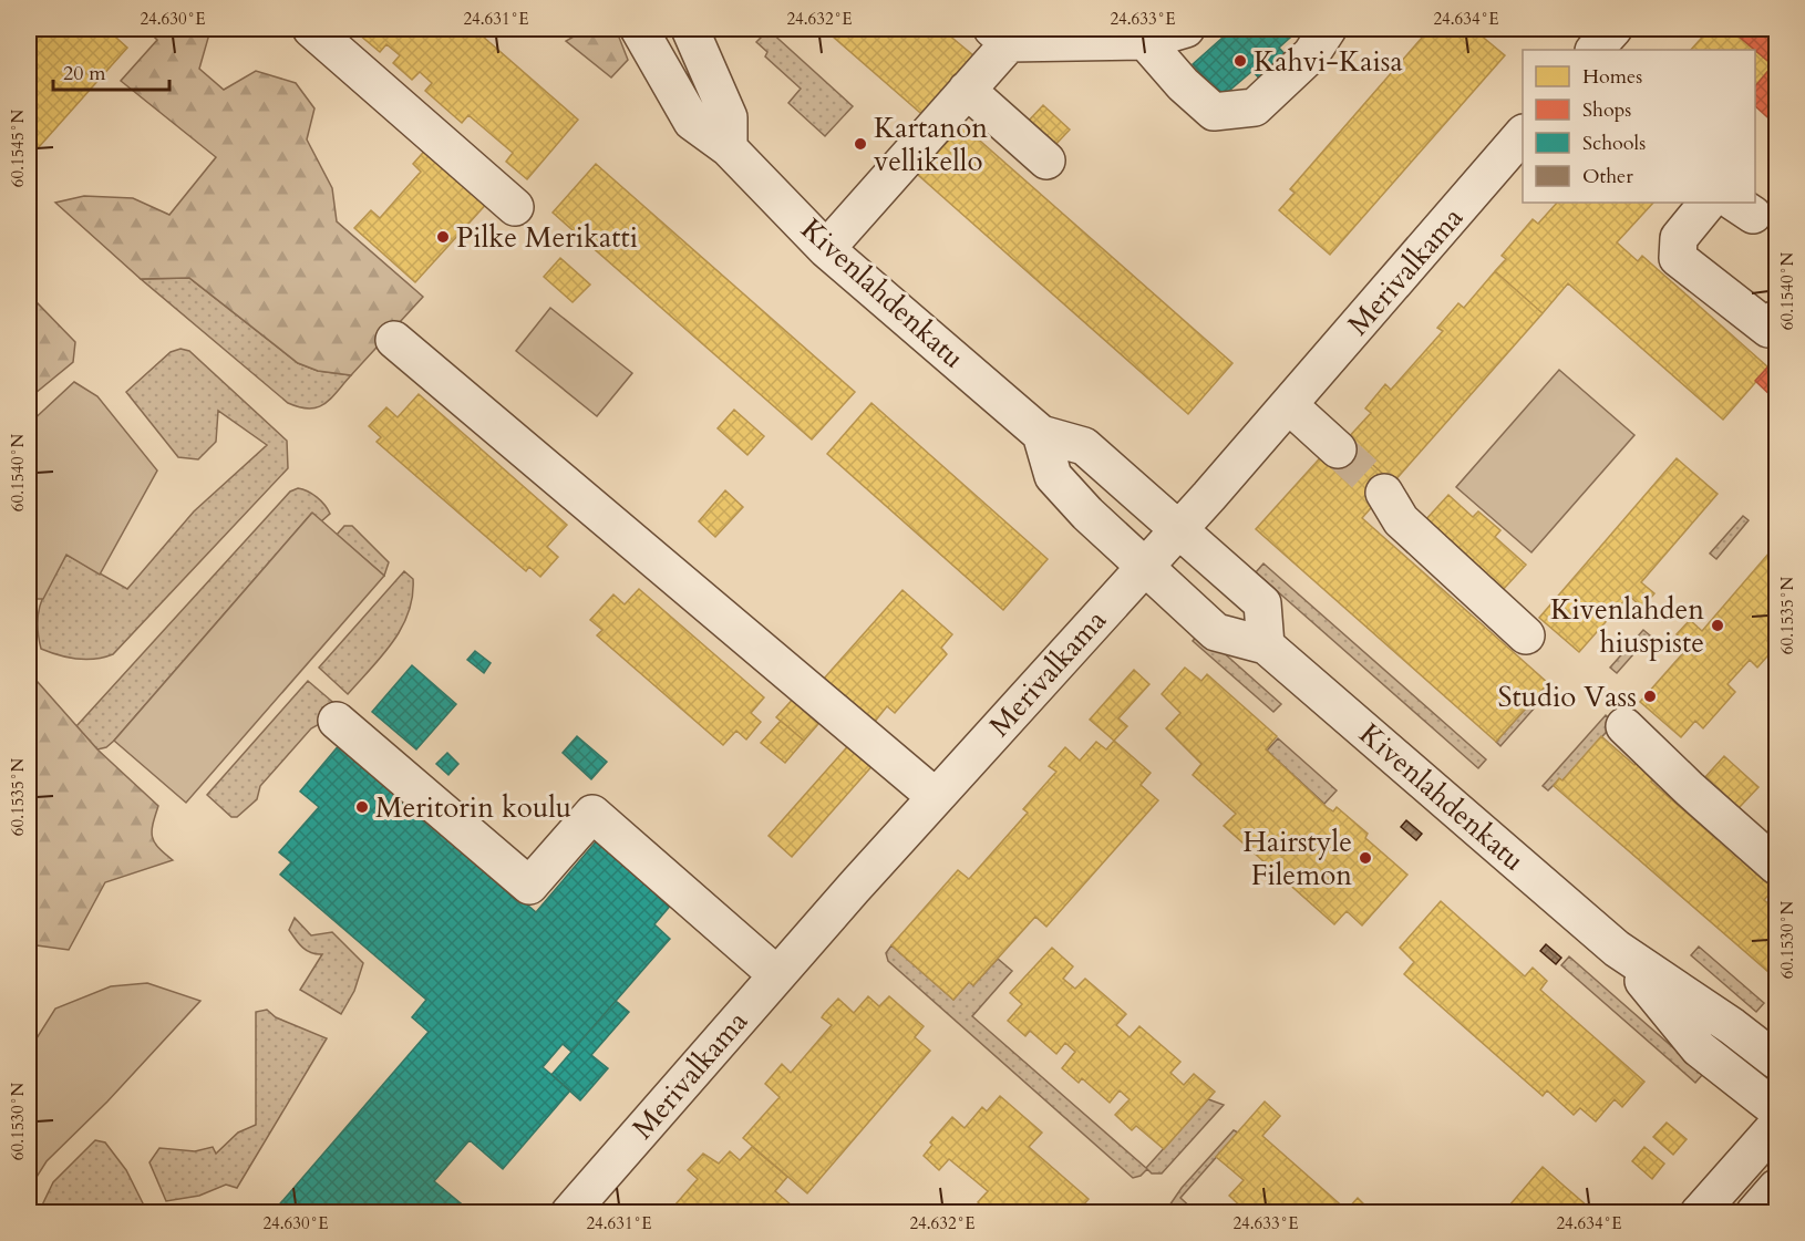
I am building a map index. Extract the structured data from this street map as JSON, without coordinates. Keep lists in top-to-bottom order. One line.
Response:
{"streets":{"street":["Merivalkama","Kivenlahdenkatu"]},"crossings":[["Merivalkama","Kivenlahdenkatu"]],"places":["Kahvi-Kaisa","Kartanon vellikello","Pilke Merikatti","Kivenlahden hiuspiste","Studio Vass","Meritorin koulu","Hairstyle Filemon"],"legend":["Homes","Shops","Schools","Other"],"scale_bar":"20 m","coordinates":["24.630°E","24.631°E","24.632°E","24.633°E","24.634°E","60.1545°N","60.1540°N","60.1535°N","60.1530°N"]}
